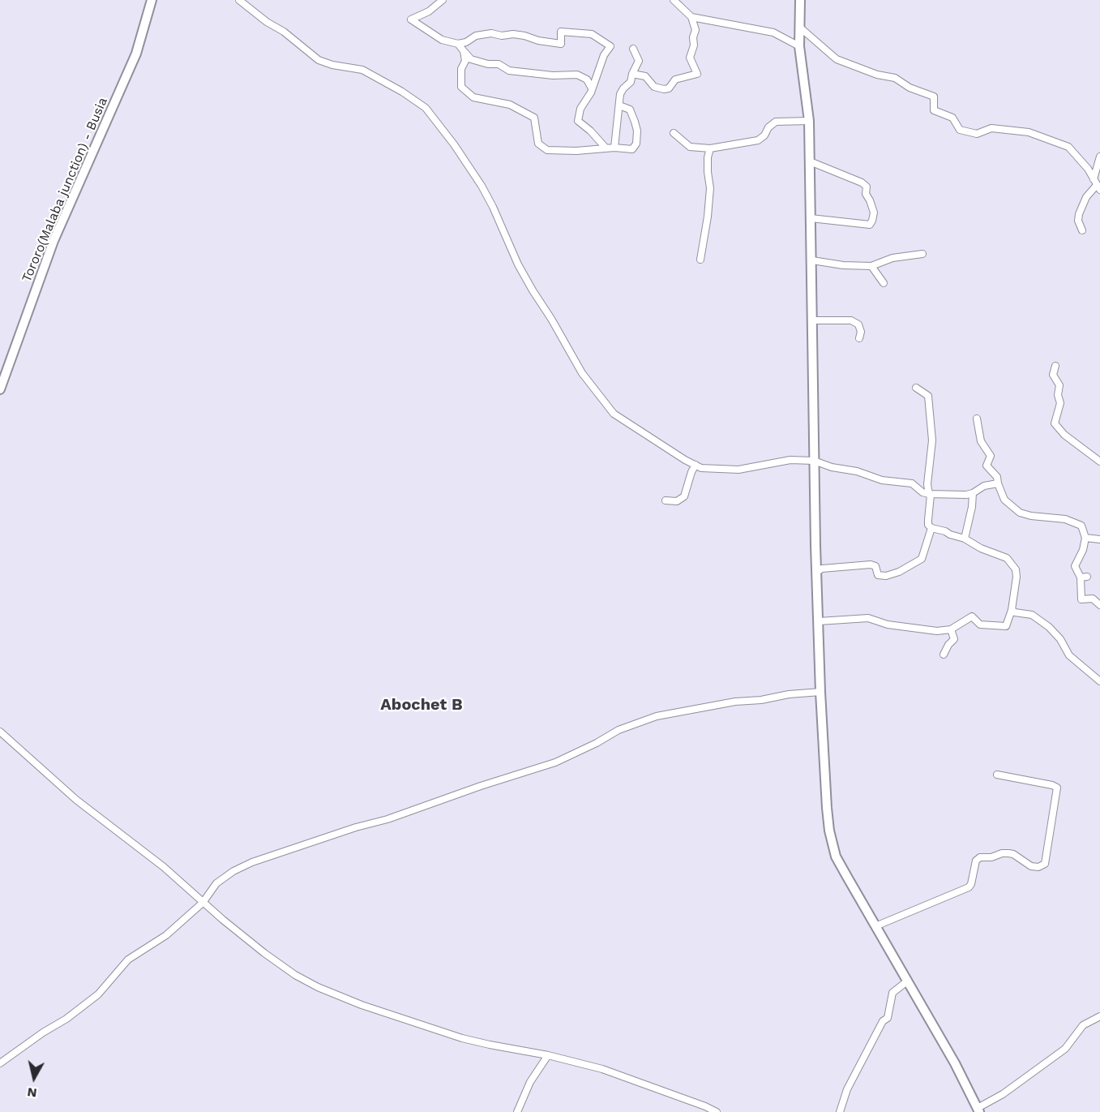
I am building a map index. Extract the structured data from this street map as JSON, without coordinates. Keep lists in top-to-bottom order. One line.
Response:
{"streets":{"main road":["Tororo(Malaba junction) - Busia"]},"districts":["Abochet B"],"north":"bottom"}
